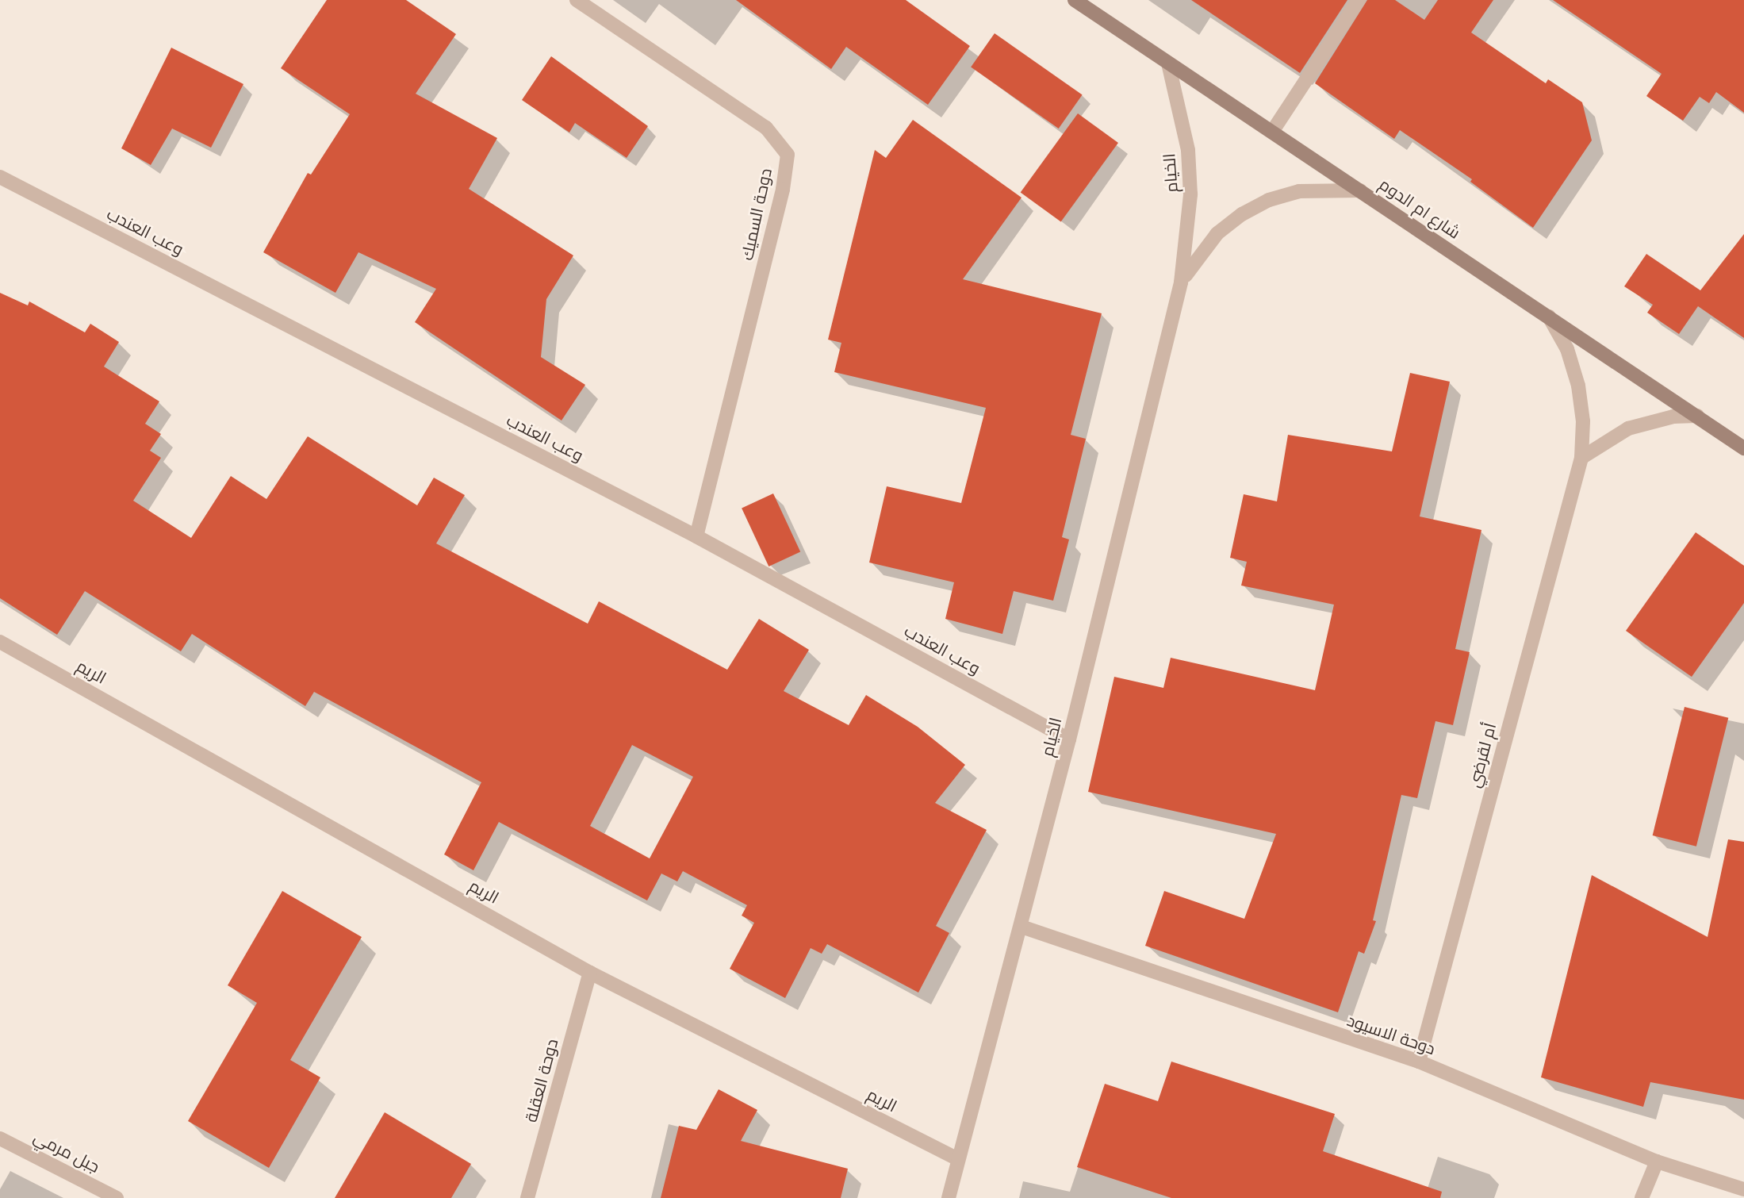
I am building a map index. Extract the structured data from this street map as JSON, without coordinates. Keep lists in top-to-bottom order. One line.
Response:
{"streets":{"street":["الخيام","شارع ام الدوم","دوحة السميك","وعب العندب","الريم","أم لقرضي","دوحة الاسيود","دوحة العقلة","جبل مرمي"]},"crossings":[["الخيام","شارع ام الدوم"],["الخيام","وعب العندب"],["الخيام","الريم"],["الخيام","دوحة الاسيود"],["شارع ام الدوم","أم لقرضي"],["دوحة السميك","وعب العندب"],["الريم","دوحة العقلة"],["أم لقرضي","دوحة الاسيود"]]}
